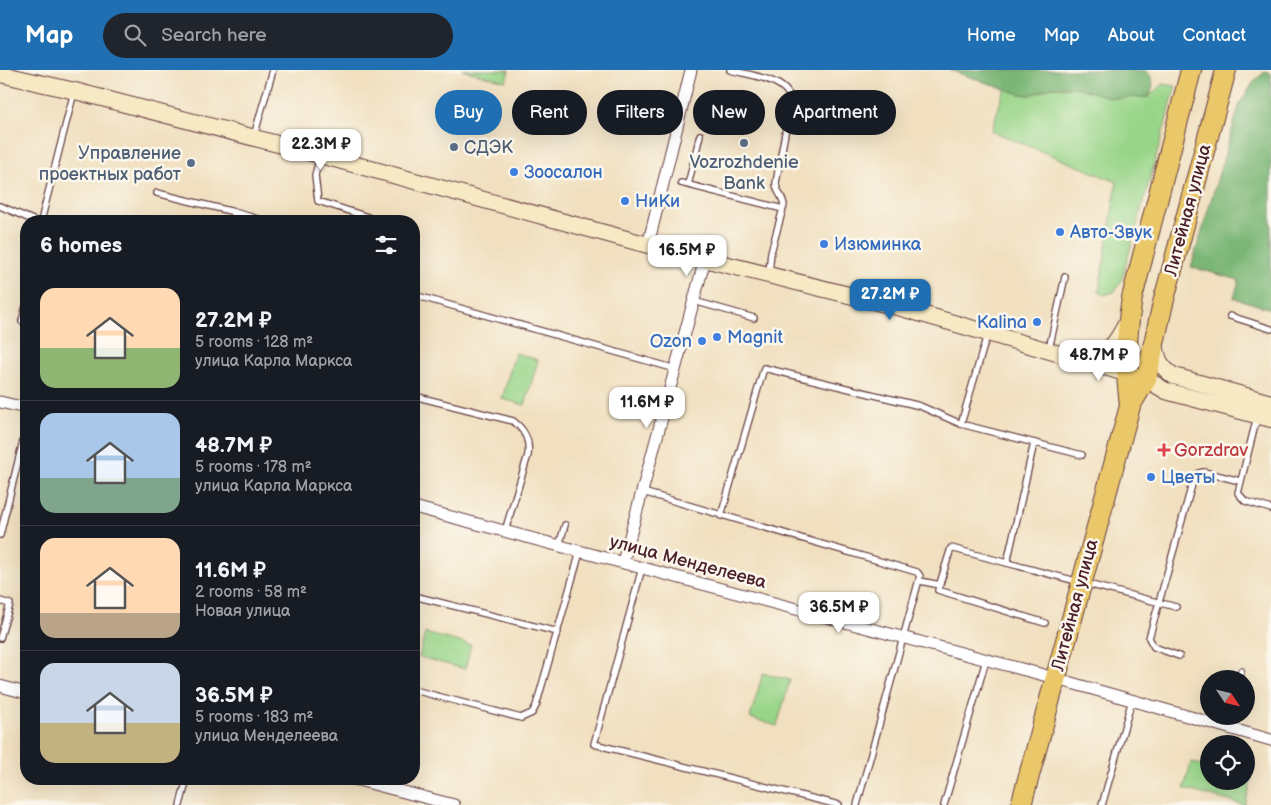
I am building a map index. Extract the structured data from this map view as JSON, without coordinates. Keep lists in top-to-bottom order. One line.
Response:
{"streets":{"highway":["Литейная улица"],"street":["улица Менделеева"]},"crossings":[["Литейная улица","улица Менделеева"]],"places":{"other":["Vozrozhdenie Bank","СДЭК","Управление проектных работ","Зоосалон","НиКи","Авто-Звук","Изюминка","Kalina","Magnit","Ozon","Цветы"],"health":["Gorzdrav"]},"north":"bottom right","page":{"header":"Map","search":"Search here","nav":["Home","Map","About","Contact"],"chip":["Buy","Rent","Filters","New","Apartment"],"price":["22.3M ₽","16.5M ₽","27.2M ₽","48.7M ₽","11.6M ₽","36.5M ₽"],"heading":"6 homes","list":[{"name":"27.2M ₽","note":"5 rooms · 128 m² · улица Карла Маркса"},{"name":"48.7M ₽","note":"5 rooms · 178 m² · улица Карла Маркса"},{"name":"11.6M ₽","note":"2 rooms · 58 m² · Новая улица"},{"name":"36.5M ₽","note":"5 rooms · 183 m² · улица Менделеева"}]}}
